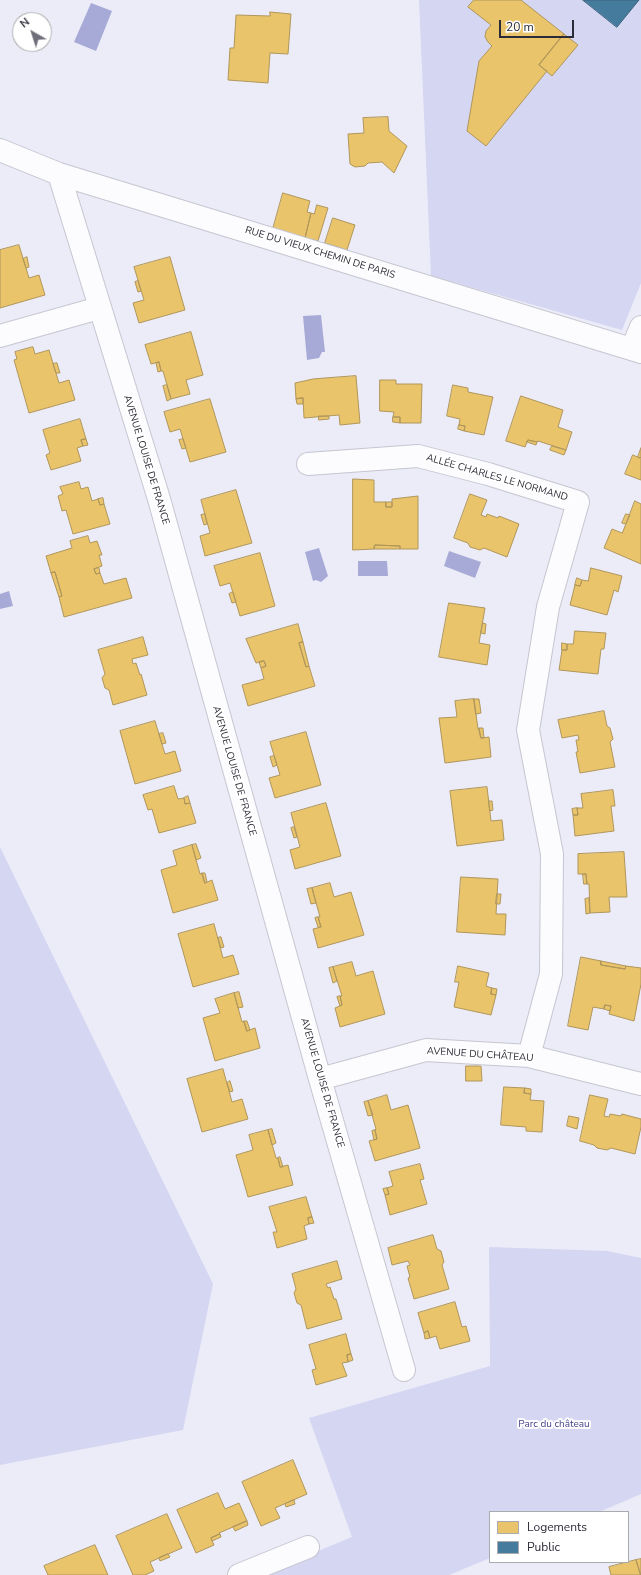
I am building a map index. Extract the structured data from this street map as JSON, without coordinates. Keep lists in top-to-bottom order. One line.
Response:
{"streets":{"street":["RUE DU VIEUX CHEMIN DE PARIS","AVENUE LOUISE DE FRANCE","ALLÉE CHARLES LE NORMAND","AVENUE DU CHÂTEAU"]},"crossings":[["RUE DU VIEUX CHEMIN DE PARIS","AVENUE LOUISE DE FRANCE"],["AVENUE LOUISE DE FRANCE","AVENUE DU CHÂTEAU"],["ALLÉE CHARLES LE NORMAND","AVENUE DU CHÂTEAU"]],"parks":["Parc du château"],"legend":["Logements","Public"],"scale_bar":"20 m","north":"top left"}
